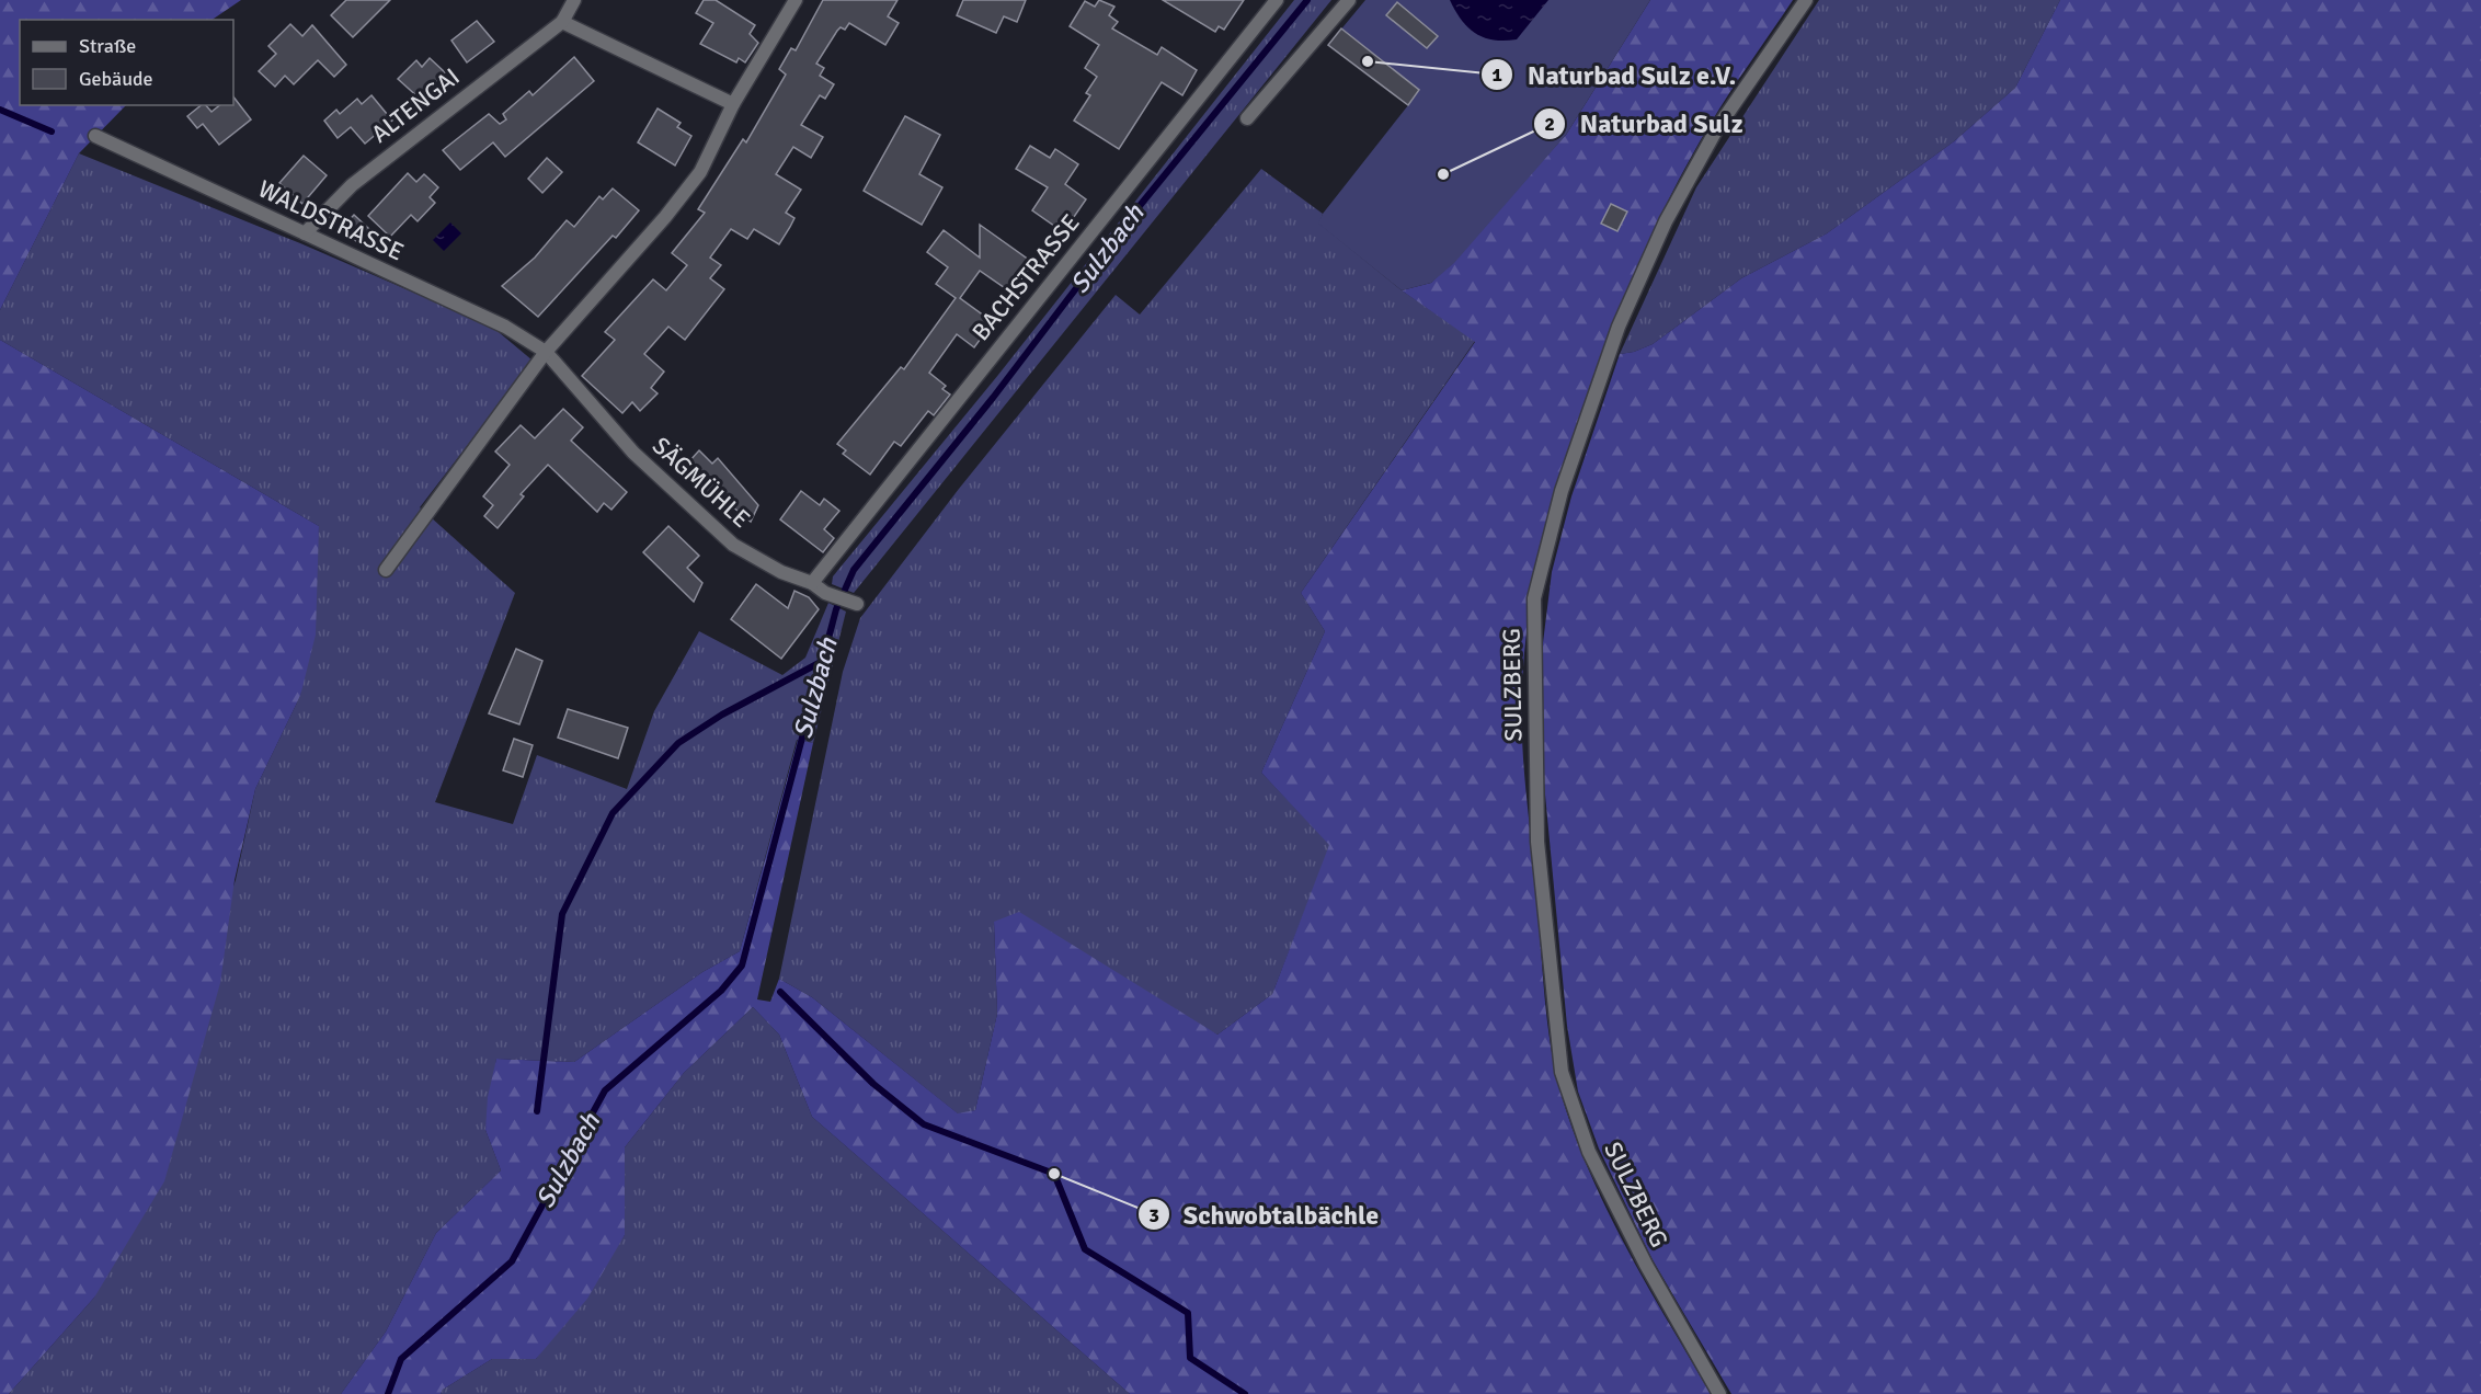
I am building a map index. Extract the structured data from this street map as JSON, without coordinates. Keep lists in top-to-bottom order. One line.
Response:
{"streets":{"street":["ALTENGAI","WALDSTRASSE","BACHSTRASSE","SÄGMÜHLE","SULZBERG"]},"crossings":[["ALTENGAI","WALDSTRASSE"],["WALDSTRASSE","SÄGMÜHLE"],["BACHSTRASSE","SÄGMÜHLE"]],"water":["Sulzbach"],"places":["Naturbad Sulz e.V.","Naturbad Sulz","Schwobtalbächle"],"legend":["Straße","Gebäude"]}
